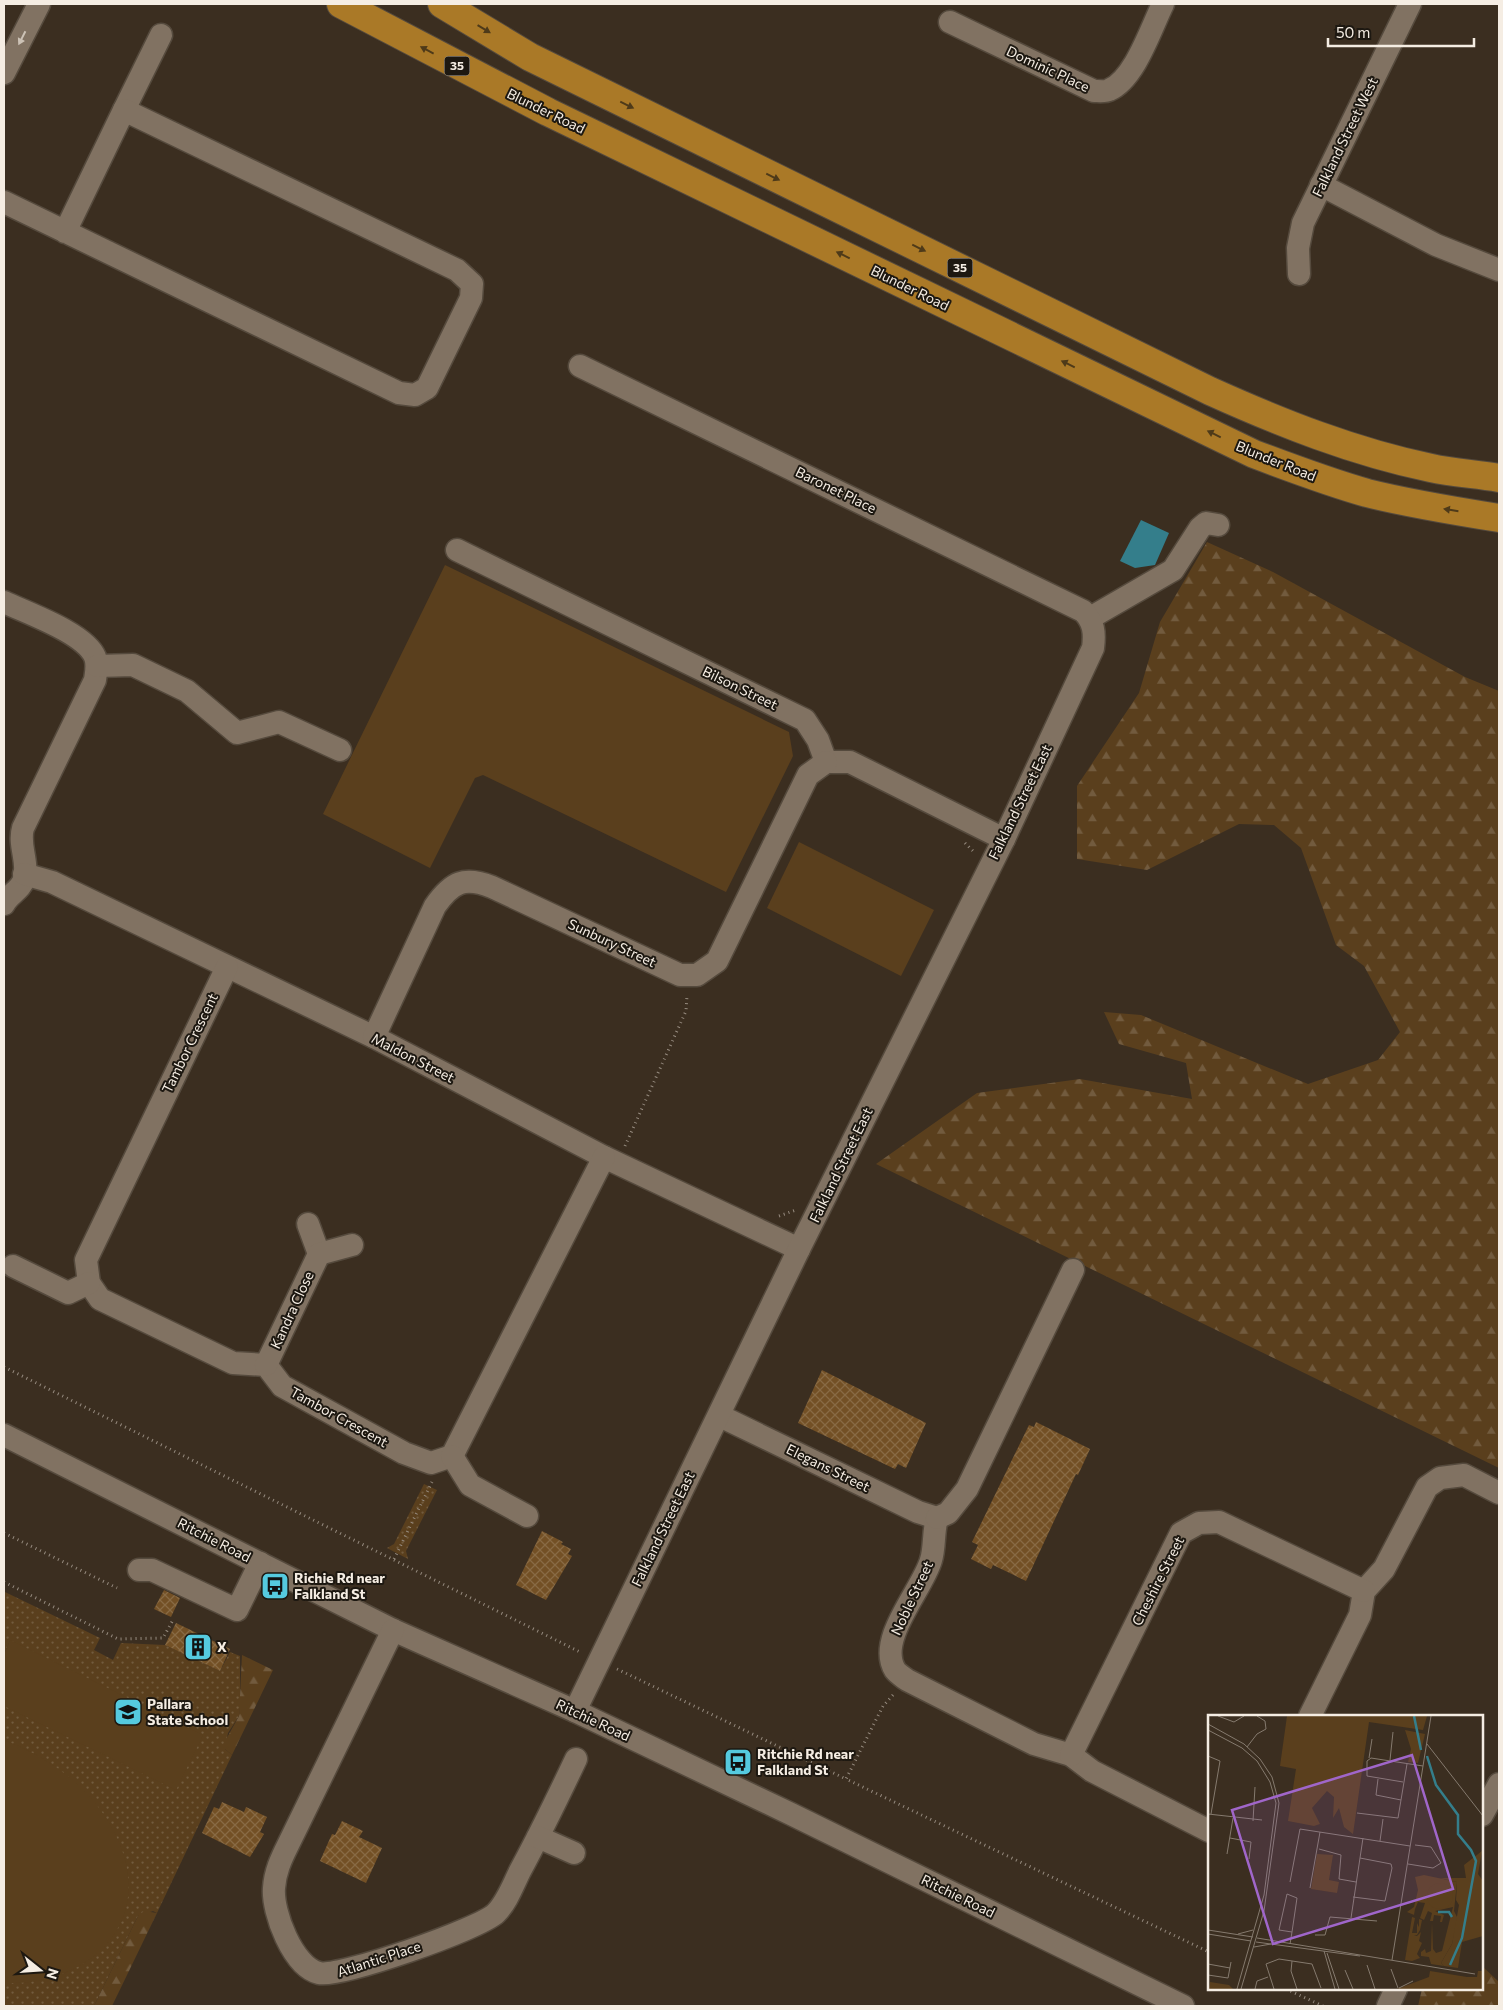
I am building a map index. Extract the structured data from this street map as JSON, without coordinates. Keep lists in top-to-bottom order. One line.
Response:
{"streets":{"main road":["35","Blunder Road"],"street":["Dominic Place","Falkland Street West","Baronet Place","Bilson Street","Falkland Street East","Sunbury Street","Tambor Crescent","Maldon Street","Kandra Close","Elegans Street","Ritchie Road","Cheshire Street","Noble Street","Atlantic Place"]},"crossings":[["Baronet Place","Falkland Street East"],["Bilson Street","Sunbury Street"],["Falkland Street East","Maldon Street"],["Falkland Street East","Elegans Street"],["Falkland Street East","Ritchie Road"],["Sunbury Street","Maldon Street"],["Tambor Crescent","Maldon Street"],["Tambor Crescent","Kandra Close"],["Elegans Street","Noble Street"],["Ritchie Road","Atlantic Place"],["Cheshire Street","Noble Street"]],"places":{"bus stop":["Richie Rd near Falkland St","Ritchie Rd near Falkland St"],"building":["X"],"school or university":["Pallara State School"]},"scale_bar":"50 m","north":"right"}
